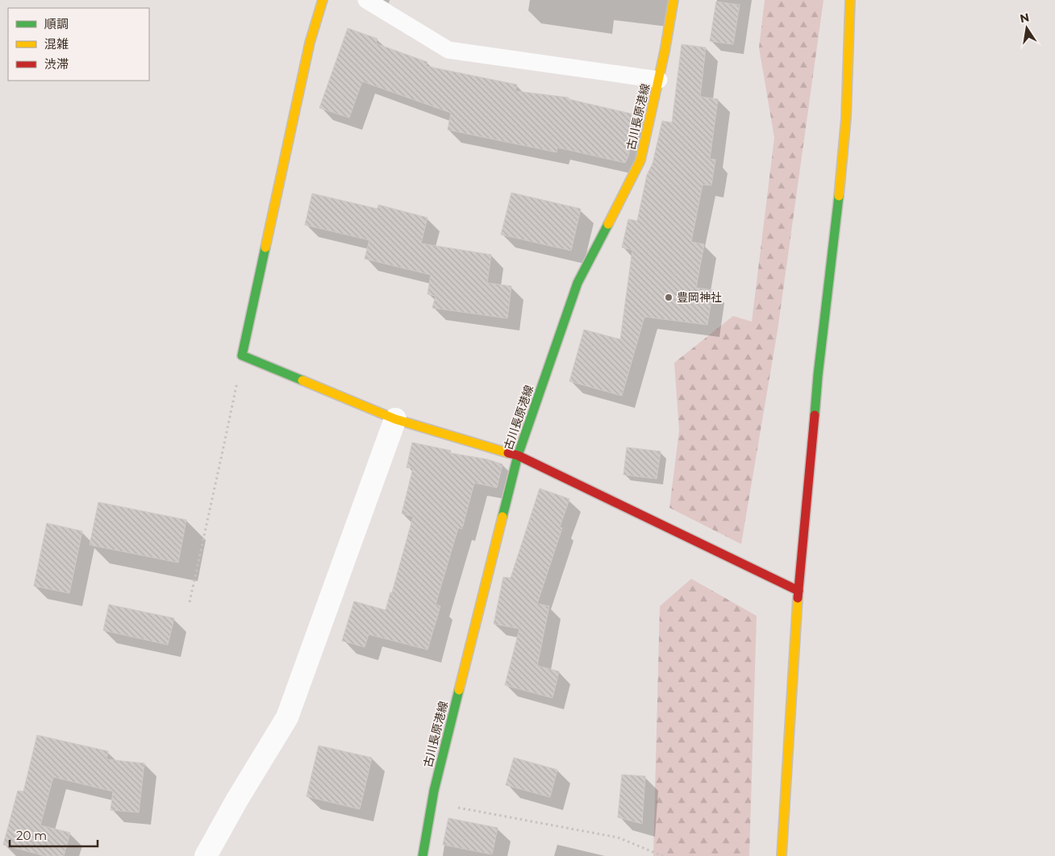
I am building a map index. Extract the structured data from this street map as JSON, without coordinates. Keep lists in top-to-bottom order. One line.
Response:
{"streets":{"street":["古川長原港線"]},"places":["豊岡神社"],"legend":["順調","混雑","渋滞"],"scale_bar":"20 m","north":"top"}
